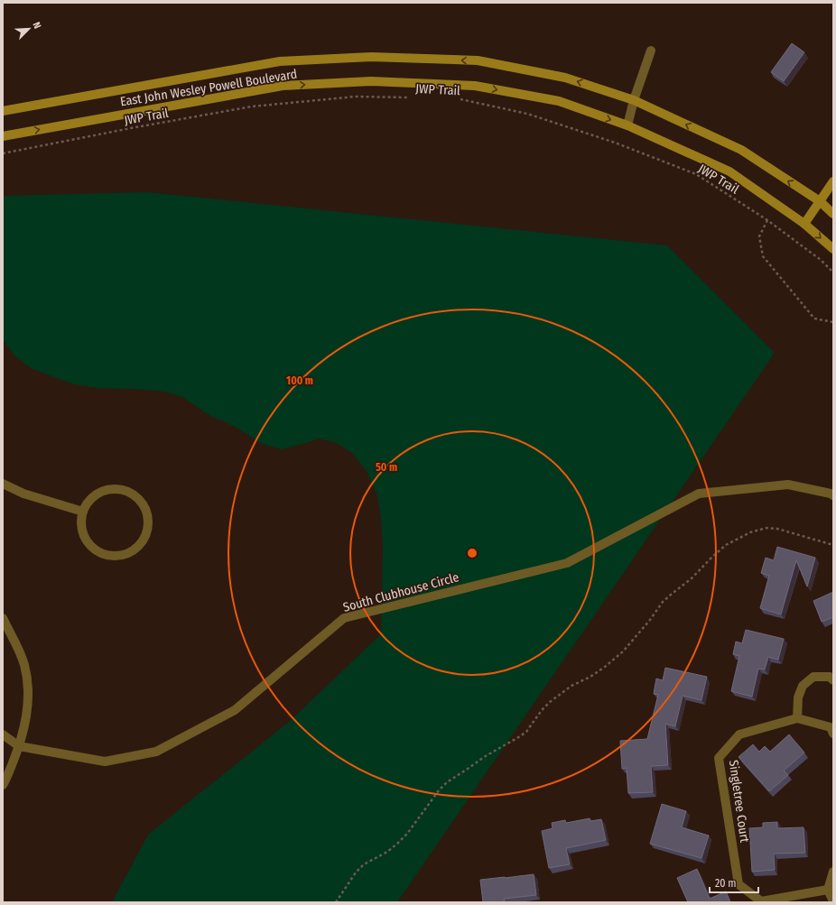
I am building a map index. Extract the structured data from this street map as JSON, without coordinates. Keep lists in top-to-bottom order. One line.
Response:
{"streets":{"main road":["East John Wesley Powell Boulevard"],"street":["South Clubhouse Circle","Singletree Court"],"path":["JWP Trail"]},"scale_bar":"20 m","north":"top right","rings":["100 m","50 m"]}
